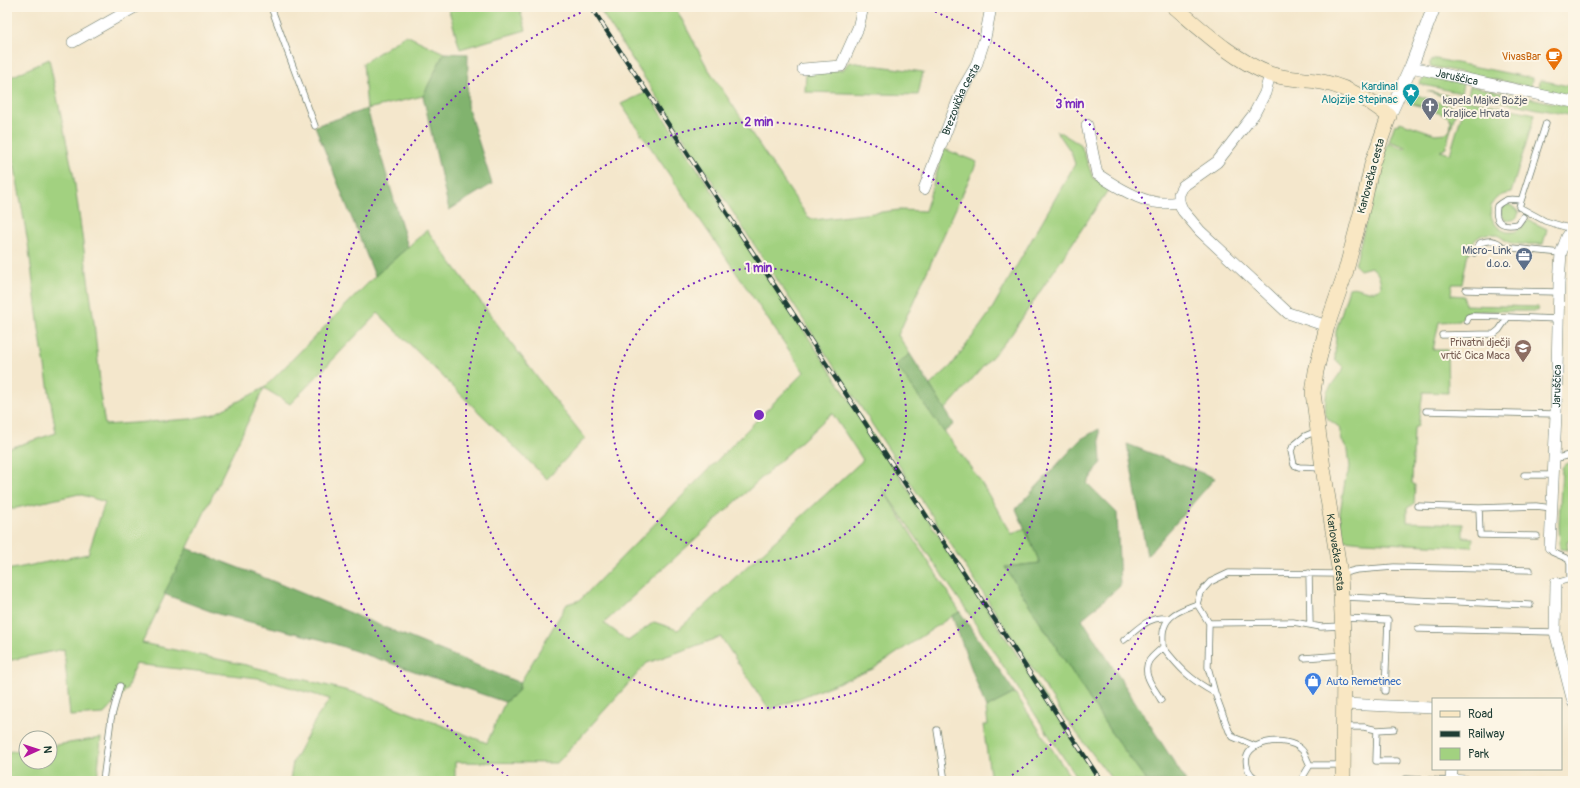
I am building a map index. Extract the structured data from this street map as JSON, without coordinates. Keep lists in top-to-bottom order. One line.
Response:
{"streets":{"main road":["Karlovačka cesta"],"street":["Jaruščica","Brezovička cesta"]},"crossings":[["Jaruščica","Karlovačka cesta"]],"places":{"cafe":["VivasBar"],"place":["Kardinal Alojzije Stepinac"],"church":["kapela Majke Božje Kraljice Hrvata"],"office":["Micro-Link d.o.o."],"school or university":["Privatni dječji vrtić Cica Maca"],"shop":["Auto Remetinec"]},"legend":["Road","Railway","Park"],"north":"right","rings":["3 min","2 min","1 min"]}
